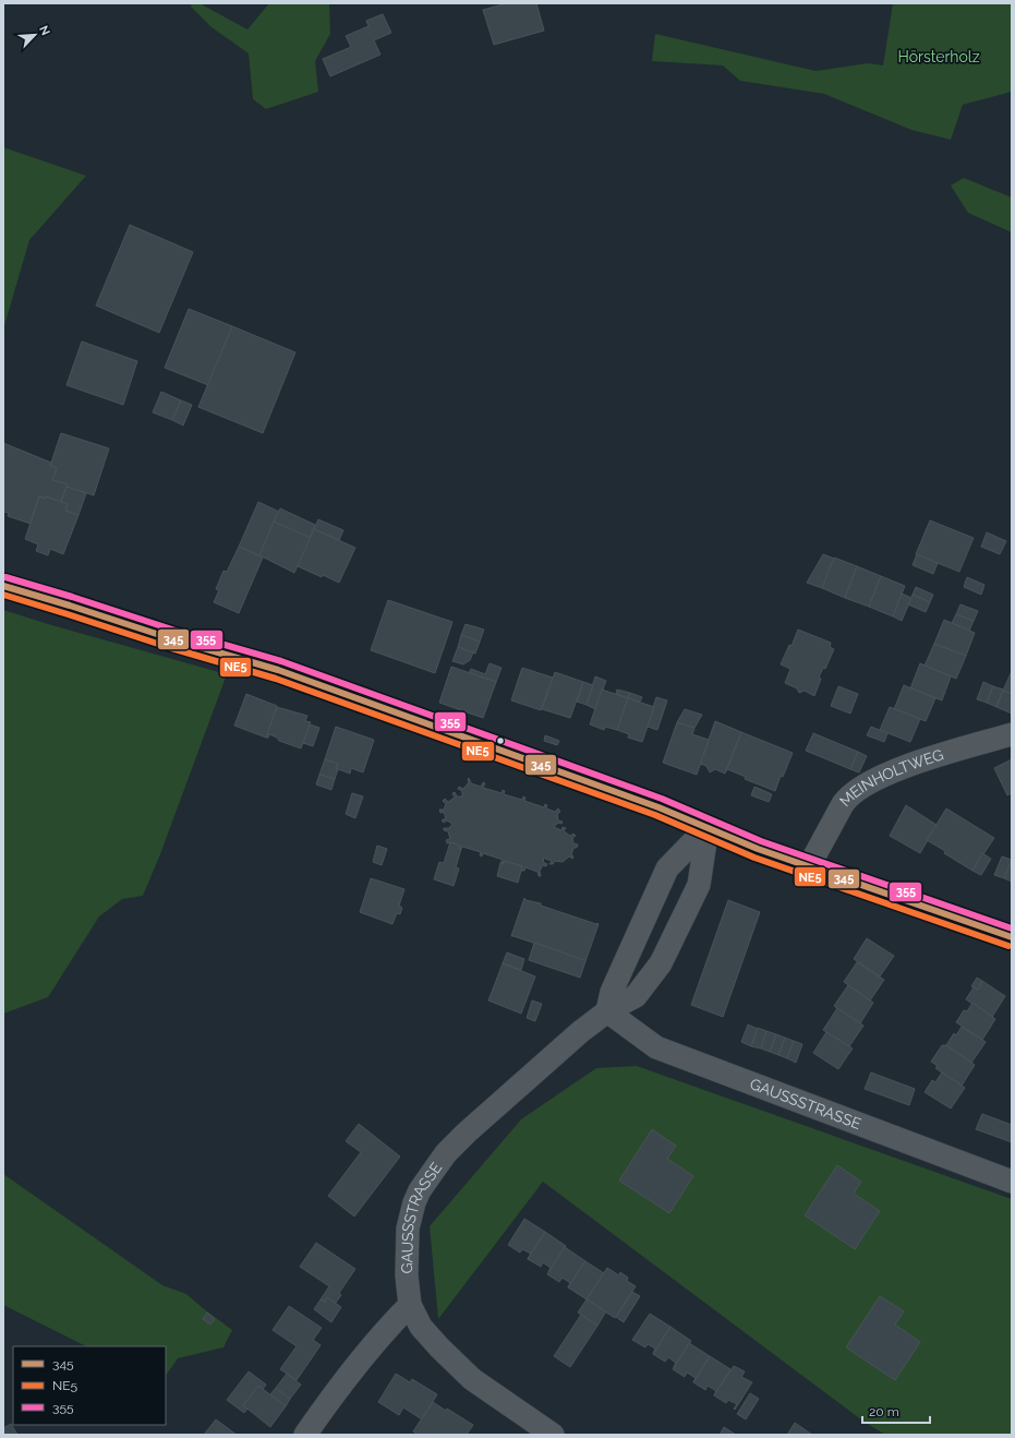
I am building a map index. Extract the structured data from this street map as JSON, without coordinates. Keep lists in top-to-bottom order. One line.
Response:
{"streets":{"street":["MEINHOLTWEG","GAUSSSTRASSE"]},"parks":["Hörsterholz"],"lines":["transit line 355","transit line 345","transit line NE5"],"legend":["345","NE5","355"],"scale_bar":"20 m","north":"top right"}
